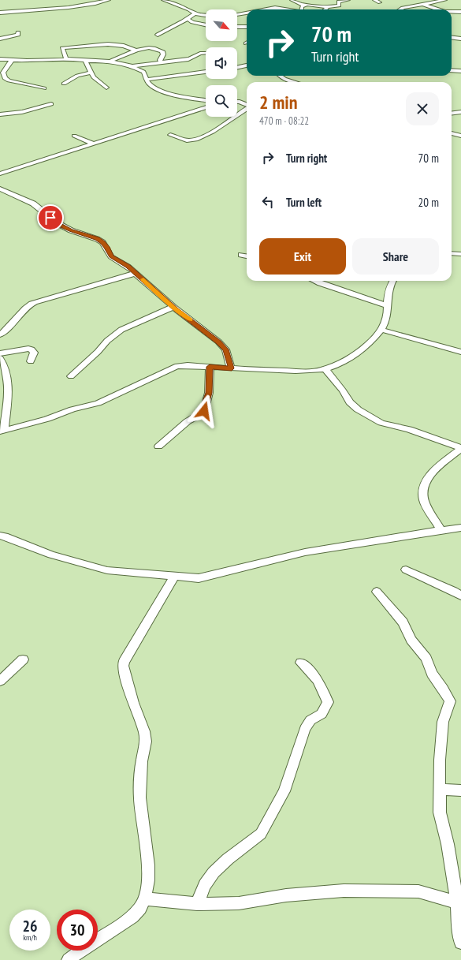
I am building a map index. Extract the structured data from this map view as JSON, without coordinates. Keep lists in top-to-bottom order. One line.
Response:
{"north":"bottom right","page":{"turn":["70 m","Turn right"],"heading":["2 min","470 m · 08:22"],"list":[{"name":"Turn right","value":"70 m"},{"name":"Turn left","value":"20 m"}],"buttons":["Exit","Share"],"speed":"26 km/h","limit":"30"}}
